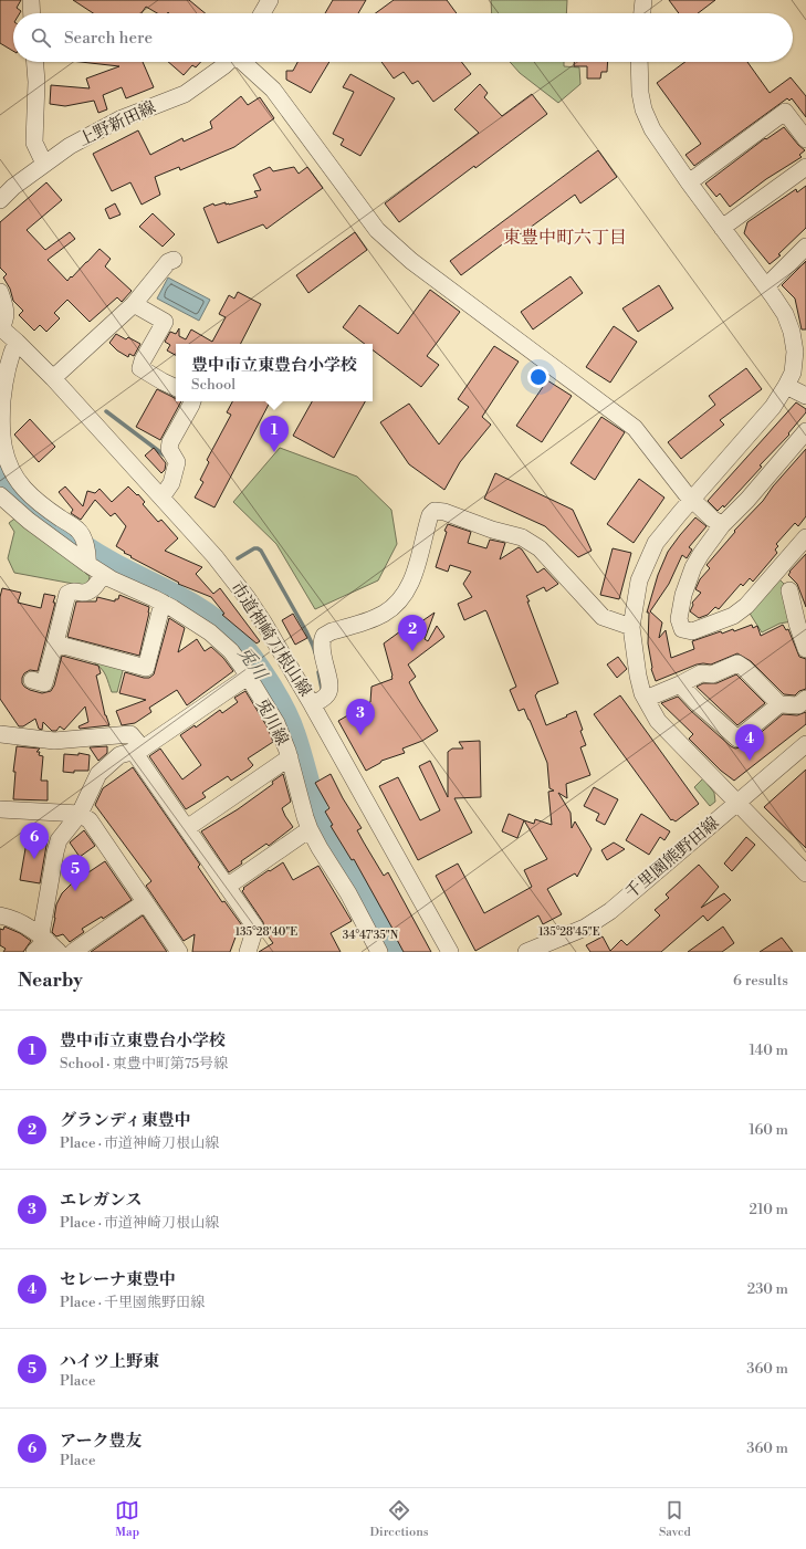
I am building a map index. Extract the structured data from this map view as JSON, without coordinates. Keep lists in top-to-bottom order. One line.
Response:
{"streets":{"street":["上野新田線","市道神崎刀根山線","兎川線","千里園熊野田線"]},"districts":["東豊中町六丁目"],"water":["兎川"],"page":{"search":"Search here","popup":["豊中市立東豊台小学校","School"],"pins":["1","2","3","4","6","5"],"heading":["Nearby","6 results"],"list":[{"mark":"1","name":"豊中市立東豊台小学校","note":"School · 東豊中町第75号線","value":"140 m"},{"mark":"2","name":"グランディ東豊中","note":"Place · 市道神崎刀根山線","value":"160 m"},{"mark":"3","name":"エレガンス","note":"Place · 市道神崎刀根山線","value":"210 m"},{"mark":"4","name":"セレーナ東豊中","note":"Place · 千里園熊野田線","value":"230 m"},{"mark":"5","name":"ハイツ上野東","note":"Place","value":"360 m"},{"mark":"6","name":"アーク豊友","note":"Place","value":"360 m"}],"nav":["Map","Directions","Saved"]},"coordinates":["135°28'40\"E","135°28'45\"E","34°47'35\"N"]}
